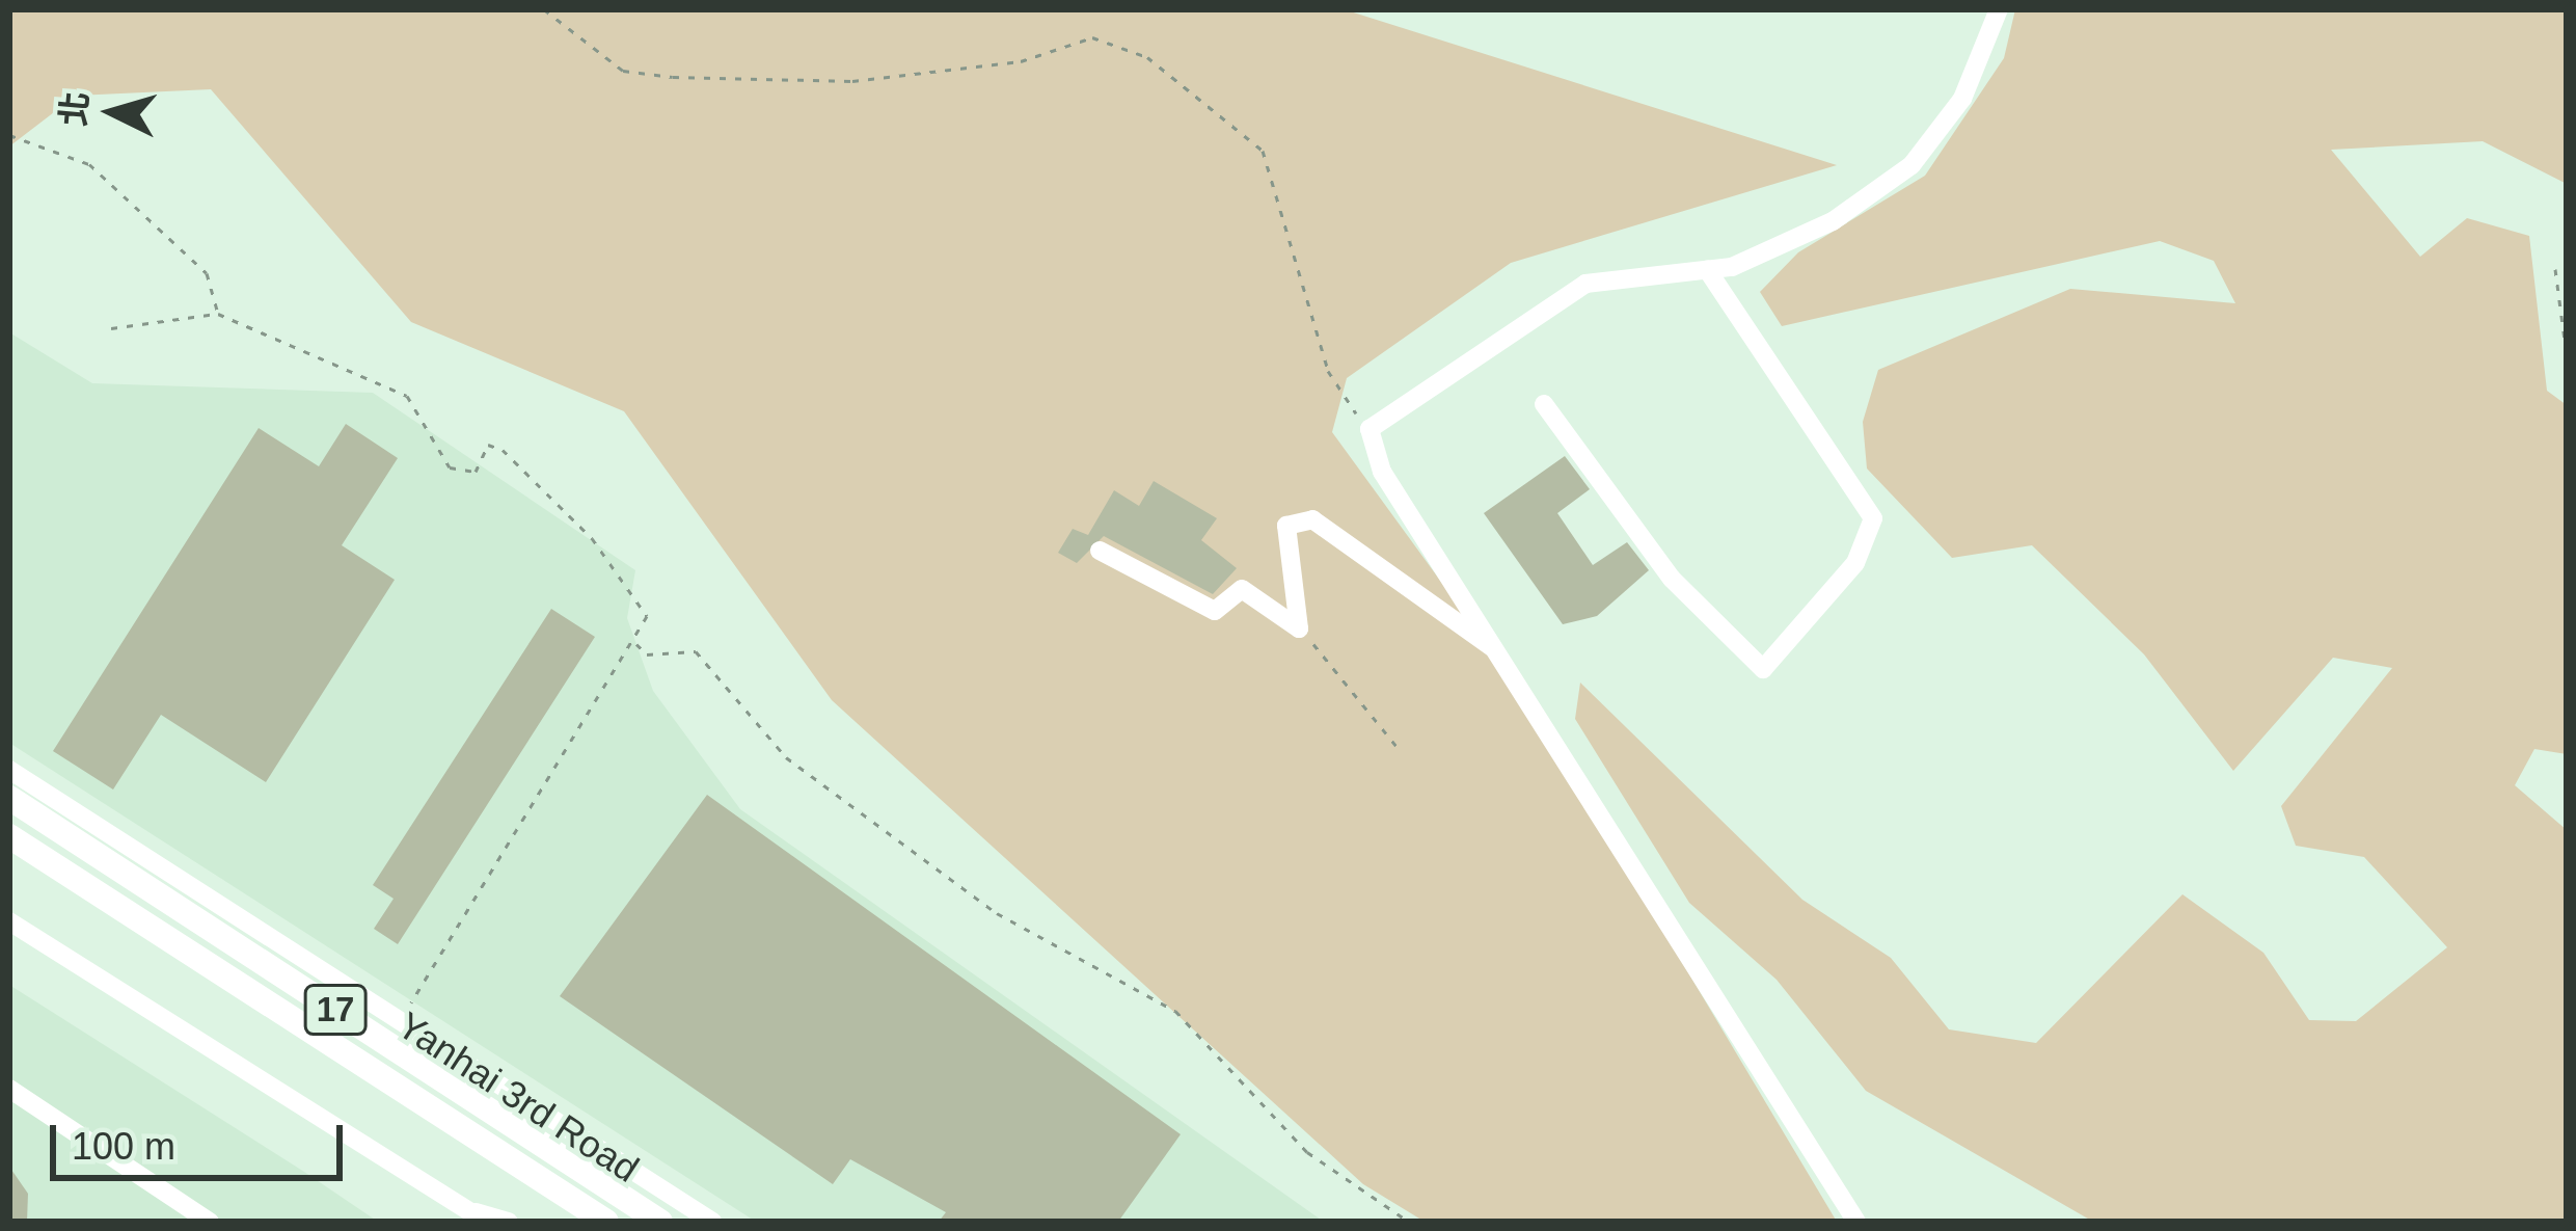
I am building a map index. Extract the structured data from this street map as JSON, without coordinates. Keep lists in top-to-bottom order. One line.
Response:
{"streets":{"main road":["17","Yanhai 3rd Road"]},"scale_bar":"100 m","north":"left"}
